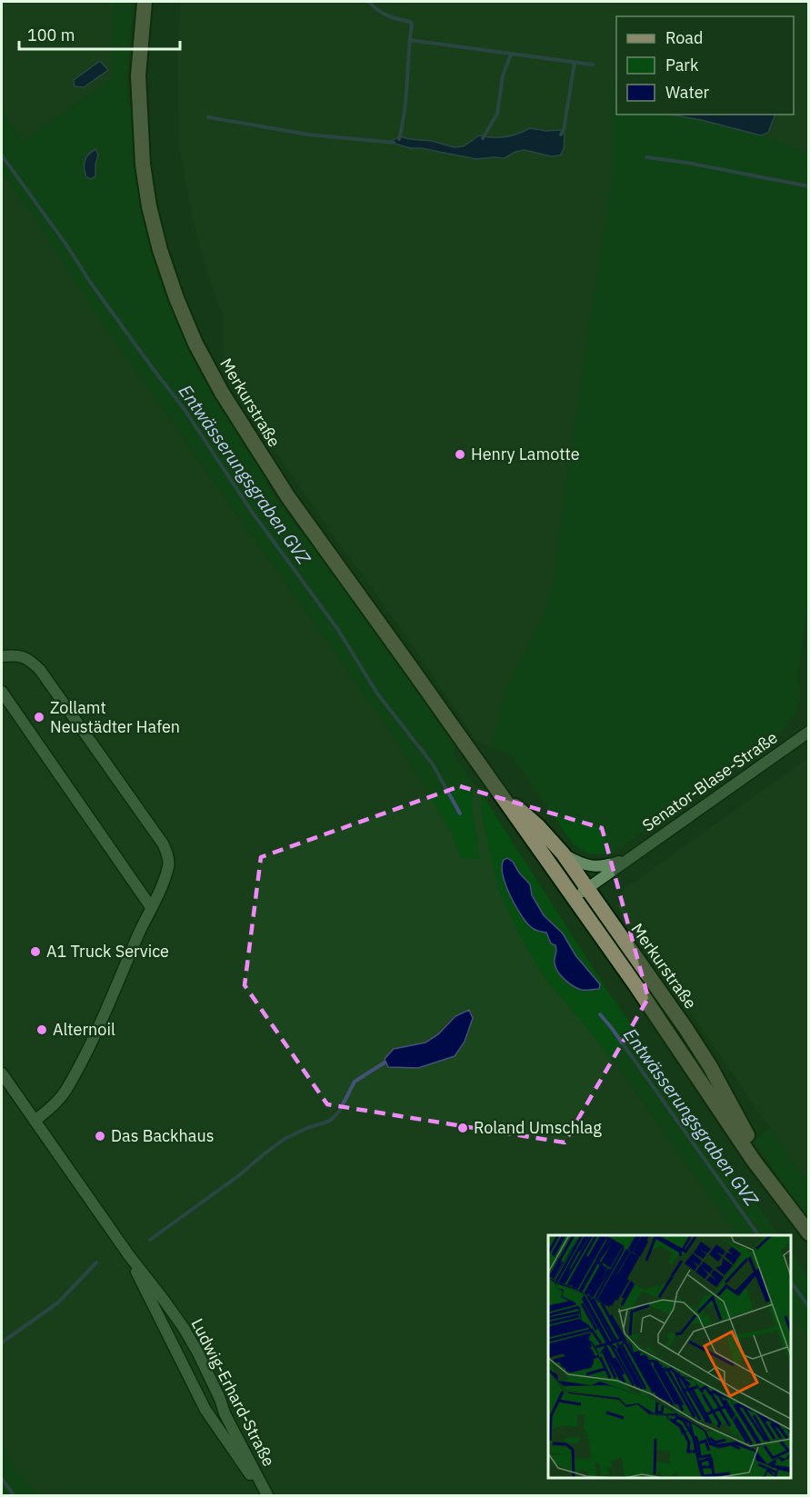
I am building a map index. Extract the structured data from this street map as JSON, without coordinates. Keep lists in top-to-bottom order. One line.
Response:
{"streets":{"street":["Merkurstraße","Senator-Blase-Straße","Ludwig-Erhard-Straße"]},"crossings":[["Merkurstraße","Senator-Blase-Straße"]],"water":["Entwässerungsgraben GVZ"],"places":["Henry Lamotte","Zollamt Neustädter Hafen","A1 Truck Service","Alternoil","Roland Umschlag","Das Backhaus"],"legend":["Road","Park","Water"],"scale_bar":"100 m"}
